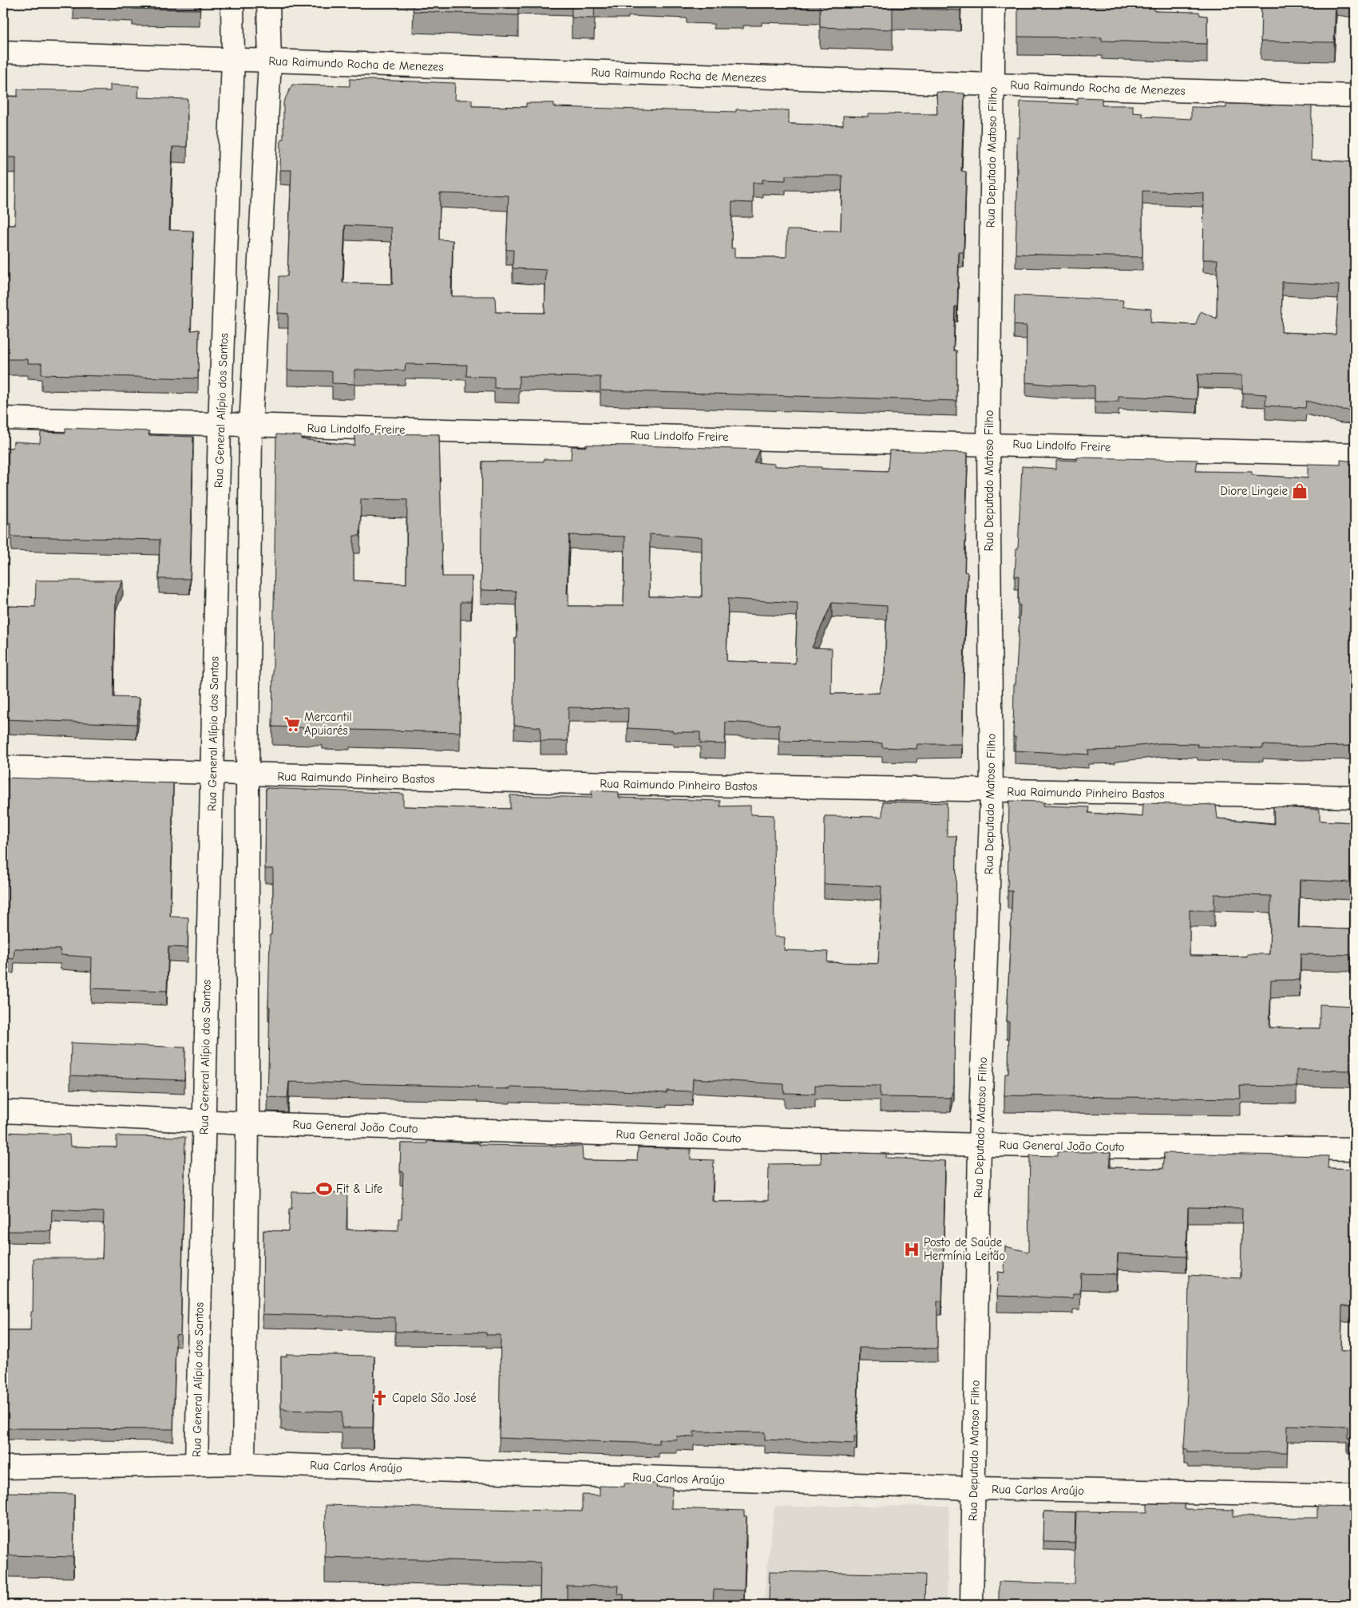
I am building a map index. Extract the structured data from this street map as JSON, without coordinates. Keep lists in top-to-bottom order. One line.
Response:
{"streets":{"street":["Rua Raimundo Rocha de Menezes","Rua Deputado Matoso Filho","Rua General Alípio dos Santos","Rua Lindolfo Freire","Rua Raimundo Pinheiro Bastos","Rua General João Couto","Rua Carlos Araújo"]},"crossings":[["Rua Raimundo Rocha de Menezes","Rua Deputado Matoso Filho"],["Rua Raimundo Rocha de Menezes","Rua General Alípio dos Santos"],["Rua Deputado Matoso Filho","Rua Lindolfo Freire"],["Rua Deputado Matoso Filho","Rua Raimundo Pinheiro Bastos"],["Rua Deputado Matoso Filho","Rua General João Couto"],["Rua Deputado Matoso Filho","Rua Carlos Araújo"],["Rua General Alípio dos Santos","Rua Lindolfo Freire"],["Rua General Alípio dos Santos","Rua Raimundo Pinheiro Bastos"],["Rua General Alípio dos Santos","Rua General João Couto"],["Rua General Alípio dos Santos","Rua Carlos Araújo"]],"places":{"shop":["Diore Lingeie"],"supermarket":["Mercantil Apuiarés"],"sports":["Fit & Life"],"hospital":["Posto de Saúde Hermínia Leitão"],"church":["Capela São José"]}}
